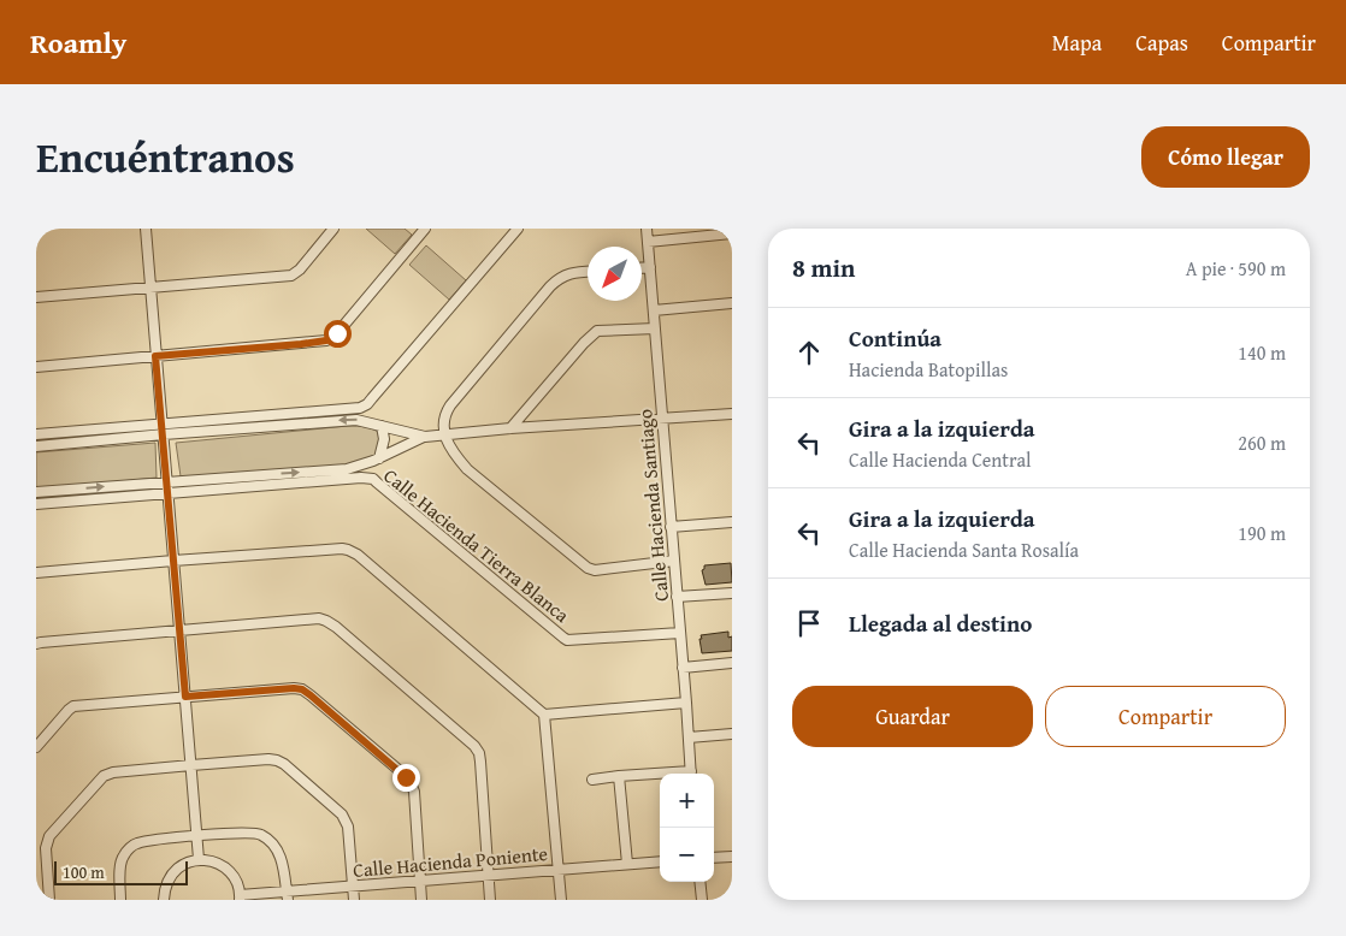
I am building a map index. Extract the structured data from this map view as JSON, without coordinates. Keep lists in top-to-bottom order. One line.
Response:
{"streets":{"street":["Calle Hacienda Santiago","Calle Hacienda Tierra Blanca","Calle Hacienda Poniente"]},"crossings":[["Calle Hacienda Santiago","Calle Hacienda Tierra Blanca"]],"scale_bar":"100 m","north":"bottom left","page":{"header":"Roamly","nav":["Mapa","Capas","Compartir"],"title":"Encuéntranos","buttons":["Cómo llegar",["Guardar","Compartir"]],"heading":["8 min","A pie · 590 m"],"list":[["Continúa","Hacienda Batopillas","140 m"],["Gira a la izquierda","Calle Hacienda Central","260 m"],["Gira a la izquierda","Calle Hacienda Santa Rosalía","190 m"],"Llegada al destino"],"map_buttons":["+","−"],"scale":"100 m"}}
